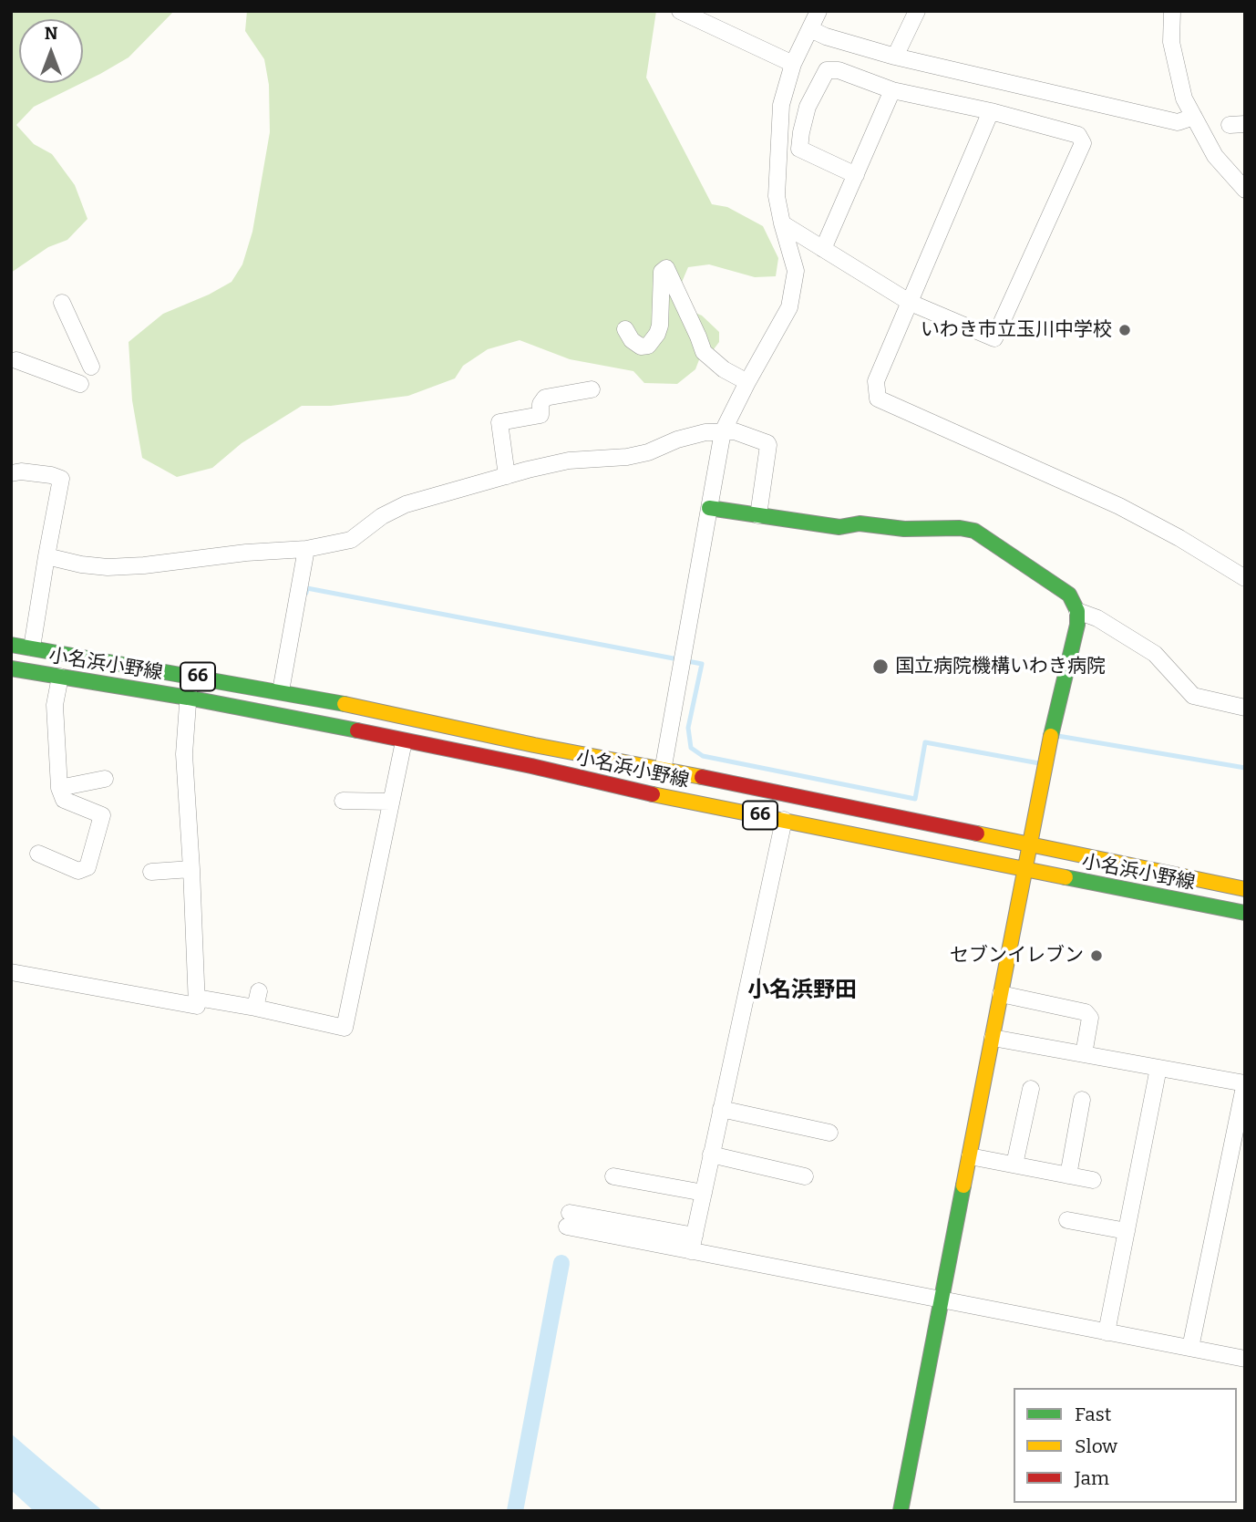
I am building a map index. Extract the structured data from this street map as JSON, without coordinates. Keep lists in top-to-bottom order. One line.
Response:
{"streets":{"main road":["小名浜小野線","66"]},"districts":["小名浜野田"],"places":["いわき市立玉川中学校","国立病院機構いわき病院","セブンイレブン"],"legend":["Fast","Slow","Jam"],"north":"top"}
